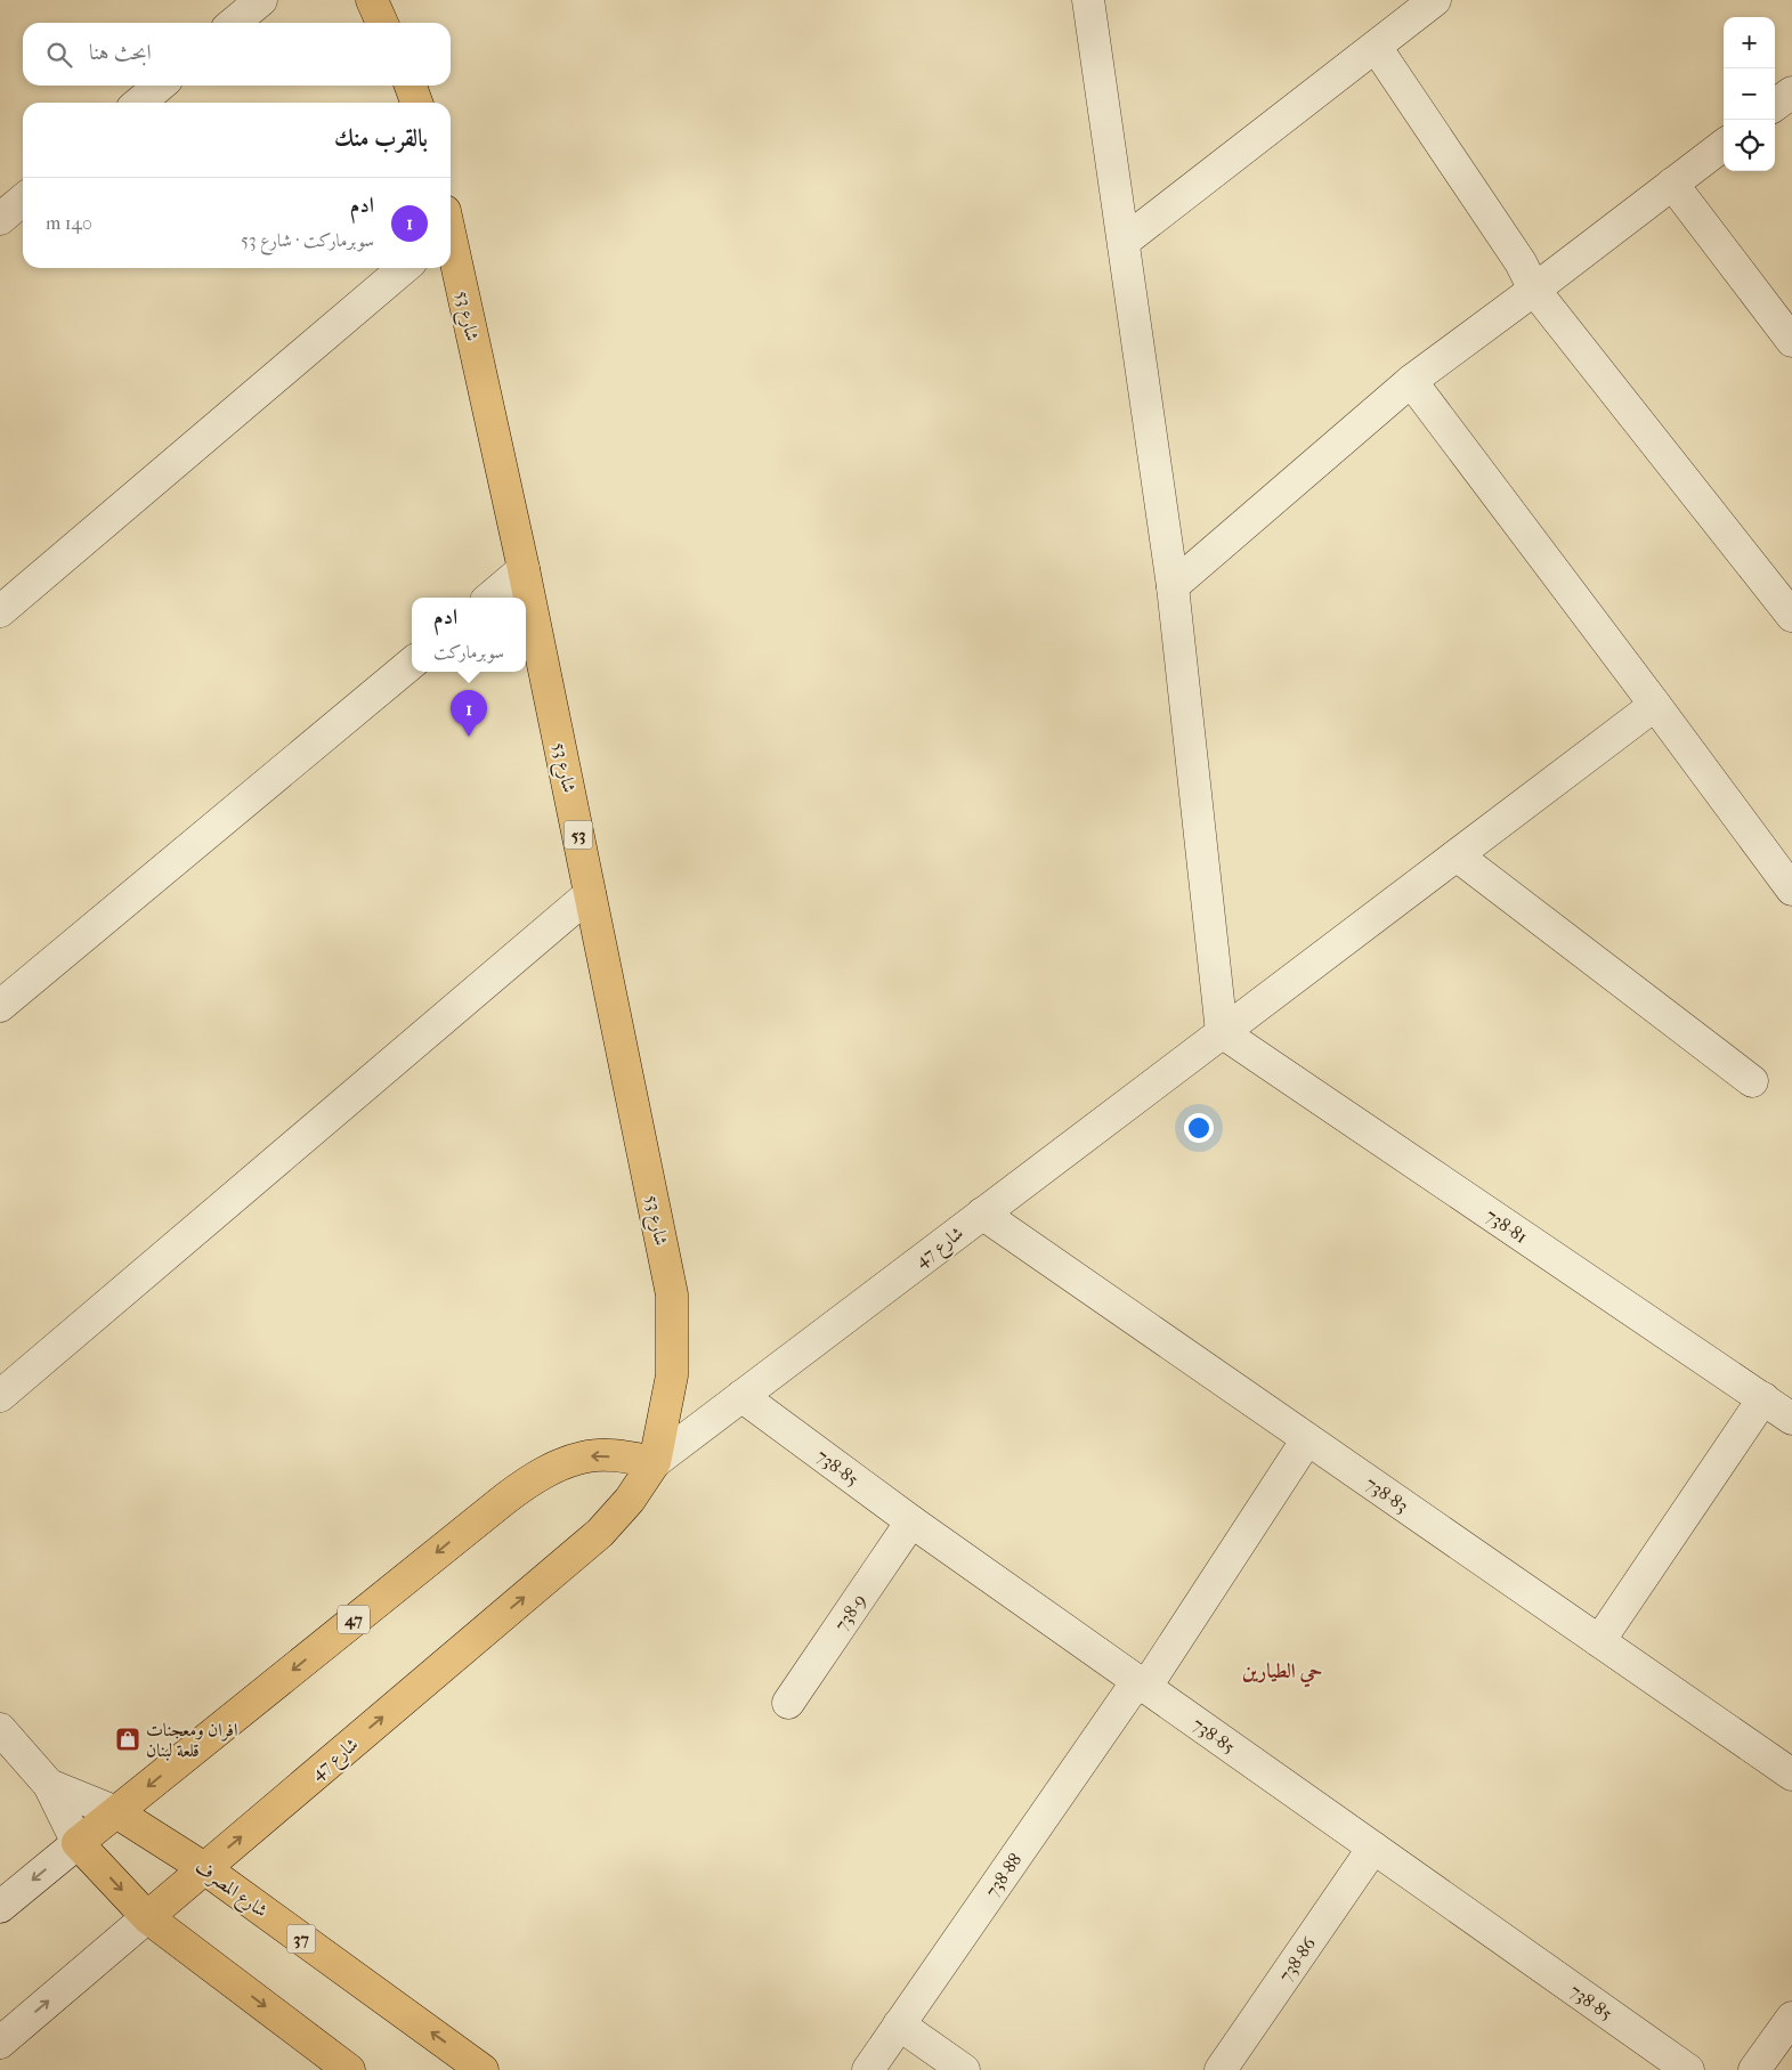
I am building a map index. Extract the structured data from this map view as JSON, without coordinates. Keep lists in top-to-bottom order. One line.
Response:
{"streets":{"main road":["شارع 53","53","شارع 47","47","شارع المصرف","37"],"street":["738-81","738-85","738-83","738-9","738-88","738-86"]},"crossings":[["شارع 53","شارع 47"],["شارع 53","47"],["738-81","شارع 47"],["شارع 47","738-85"],["شارع 47","738-83"],["شارع 47","47"],["شارع 47","شارع المصرف"],["738-85","738-9"],["738-85","738-88"],["738-85","738-86"],["738-83","738-88"],["47","شارع المصرف"]],"one_way":["شارع 47"],"districts":["حي الطيارين"],"places":{"shop":["افران ومعجنات قلعة لبنان"]},"page":{"map_buttons":["+","−"],"search":"ابحث هنا","heading":"بالقرب منك","list":[{"mark":"1","name":"ادم","note":"سوبرماركت · شارع 53","value":"140 m"}],"popup":["ادم","سوبرماركت"],"pins":"1"}}
